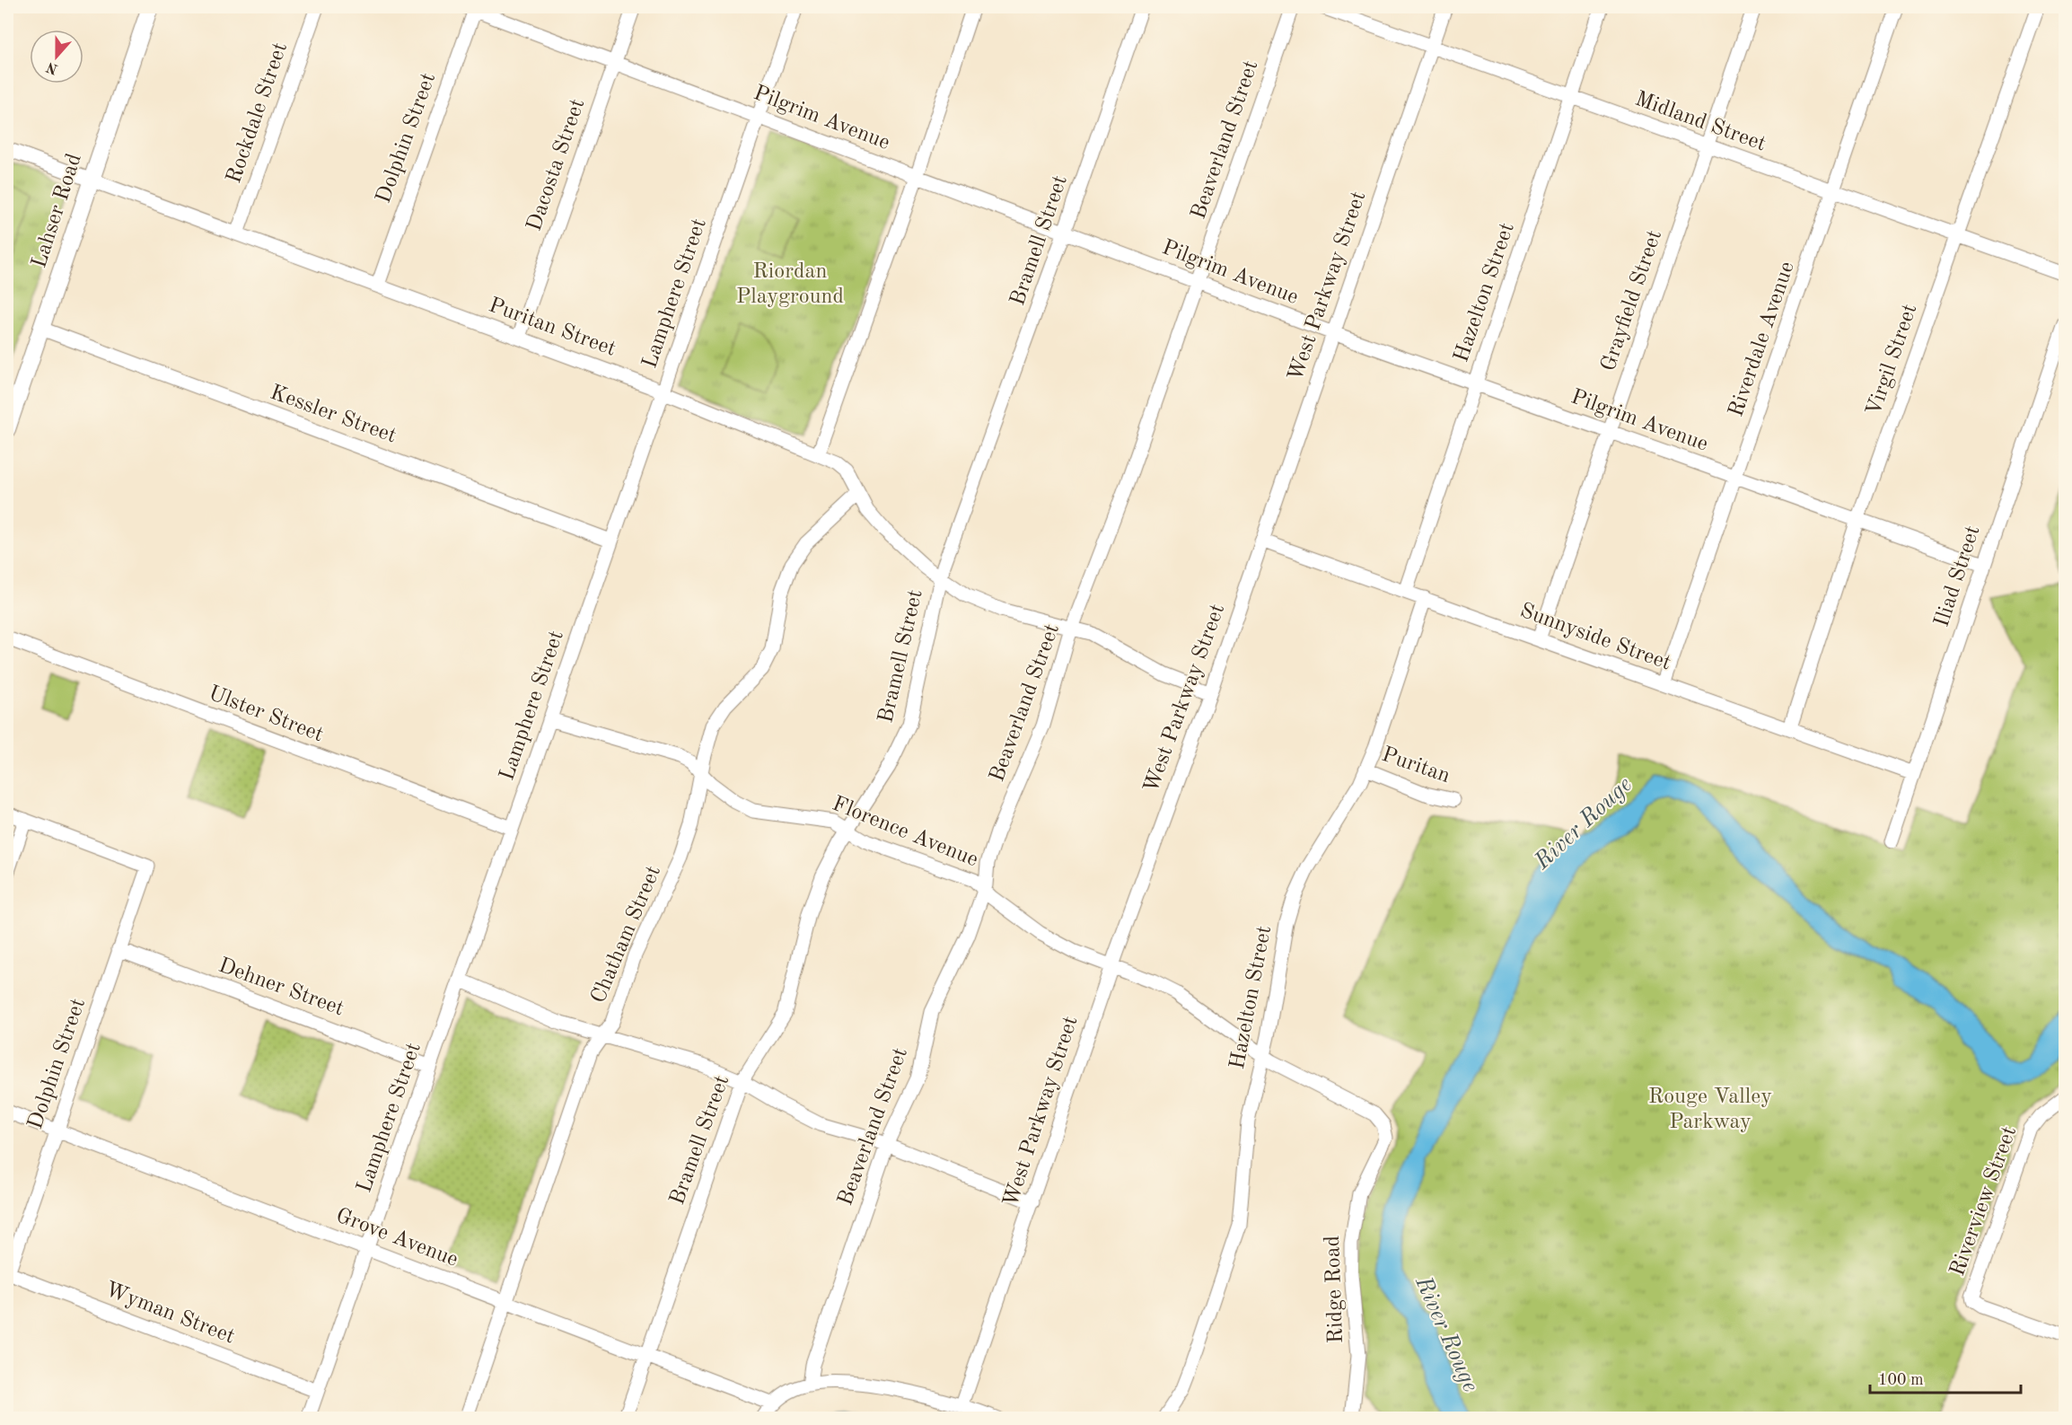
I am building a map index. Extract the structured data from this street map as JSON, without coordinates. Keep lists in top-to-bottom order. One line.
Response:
{"streets":{"main road":["Lahser Road"],"street":["Rockdale Street","Pilgrim Avenue","Midland Street","Dolphin Street","Beaverland Street","Dacosta Street","Bramell Street","West Parkway Street","Hazelton Street","Lamphere Street","Grayfield Street","Puritan Street","Riverdale Avenue","Virgil Street","Kessler Street","Iliad Street","Sunnyside Street","Ulster Street","Puritan","Florence Avenue","Chatham Street","Dehner Street","Riverview Street","Grove Avenue","Ridge Road","Wyman Street"]},"crossings":[["Rockdale Street","Puritan Street"],["Pilgrim Avenue","Dolphin Street"],["Pilgrim Avenue","Beaverland Street"],["Pilgrim Avenue","Dacosta Street"],["Pilgrim Avenue","Bramell Street"],["Pilgrim Avenue","West Parkway Street"],["Pilgrim Avenue","Hazelton Street"],["Pilgrim Avenue","Lamphere Street"],["Pilgrim Avenue","Grayfield Street"],["Pilgrim Avenue","Riverdale Avenue"],["Pilgrim Avenue","Virgil Street"],["Pilgrim Avenue","Iliad Street"],["Midland Street","West Parkway Street"],["Midland Street","Hazelton Street"],["Midland Street","Grayfield Street"],["Midland Street","Riverdale Avenue"],["Midland Street","Virgil Street"],["Dolphin Street","Puritan Street"],["Dolphin Street","Dehner Street"],["Dolphin Street","Grove Avenue"],["Dolphin Street","Wyman Street"],["Beaverland Street","Puritan Street"],["Beaverland Street","Florence Avenue"],["Dacosta Street","Puritan Street"],["Lahser Road","Puritan Street"],["Lahser Road","Kessler Street"],["Bramell Street","Puritan Street"],["Bramell Street","Florence Avenue"],["Bramell Street","Grove Avenue"],["West Parkway Street","Puritan Street"],["West Parkway Street","Sunnyside Street"],["West Parkway Street","Florence Avenue"],["Hazelton Street","Sunnyside Street"],["Hazelton Street","Puritan"],["Hazelton Street","Florence Avenue"],["Lamphere Street","Puritan Street"],["Lamphere Street","Kessler Street"],["Lamphere Street","Ulster Street"],["Lamphere Street","Florence Avenue"],["Lamphere Street","Dehner Street"],["Lamphere Street","Grove Avenue"],["Lamphere Street","Wyman Street"],["Grayfield Street","Sunnyside Street"],["Puritan Street","Chatham Street"],["Riverdale Avenue","Sunnyside Street"],["Virgil Street","Sunnyside Street"],["Iliad Street","Sunnyside Street"],["Florence Avenue","Chatham Street"],["Florence Avenue","Ridge Road"],["Chatham Street","Grove Avenue"]],"water":["River Rouge"],"parks":["Riordan Playground","Rouge Valley Parkway"],"scale_bar":"100 m","north":"bottom"}
